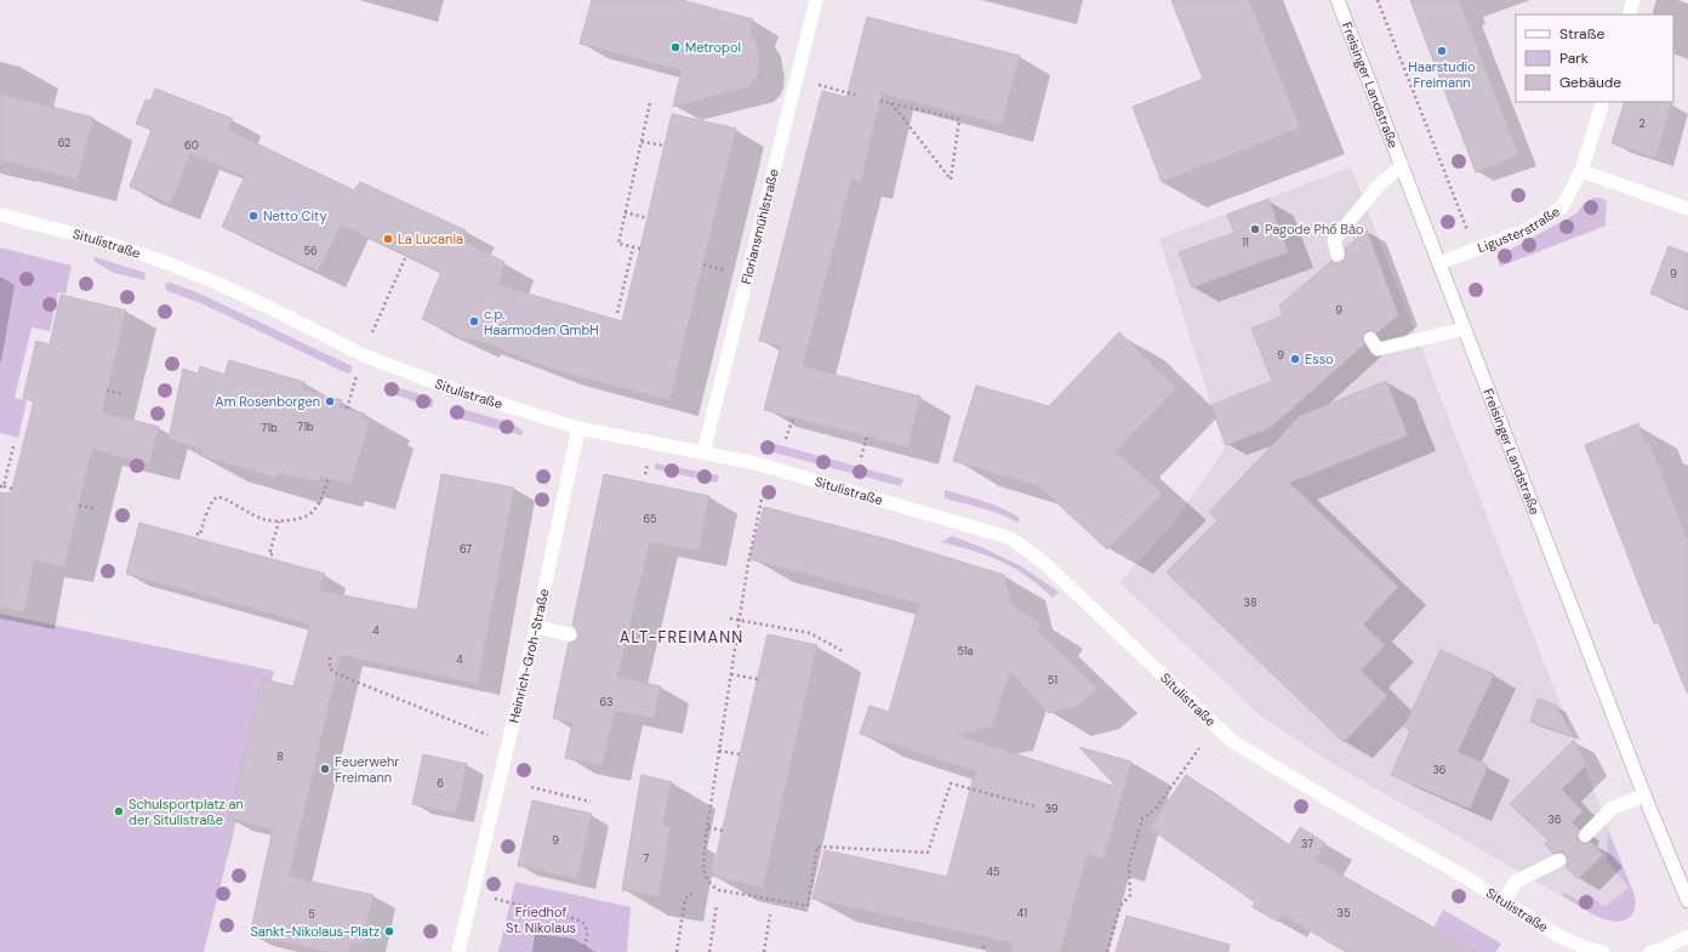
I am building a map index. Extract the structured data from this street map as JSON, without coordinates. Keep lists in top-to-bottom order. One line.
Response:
{"streets":{"street":["Freisinger Landstraße","Floriansmühlstraße","Ligusterstraße","Situlistraße","Heinrich-Groh-Straße"]},"crossings":[["Freisinger Landstraße","Ligusterstraße"],["Floriansmühlstraße","Situlistraße"],["Situlistraße","Heinrich-Groh-Straße"]],"districts":["ALT-FREIMANN"],"parks":["Friedhof St. Nikolaus"],"places":["Metropol","Haarstudio Freimann","Netto City","Pagode Phổ Bảo","La Lucania","c.p. Haarmoden GmbH","Esso","Am Rosenborgen","Feuerwehr Freimann","Schulsportplatz an der Situlistraße","Sankt-Nikolaus-Platz"],"house_numbers":["2","62","60","11","56","9","9","9","71b","71b","65","67","38","4","51a","4","51","63","8","36","6","39","36","9","37","7","45","41","35","5"],"legend":["Straße","Park","Gebäude"]}
